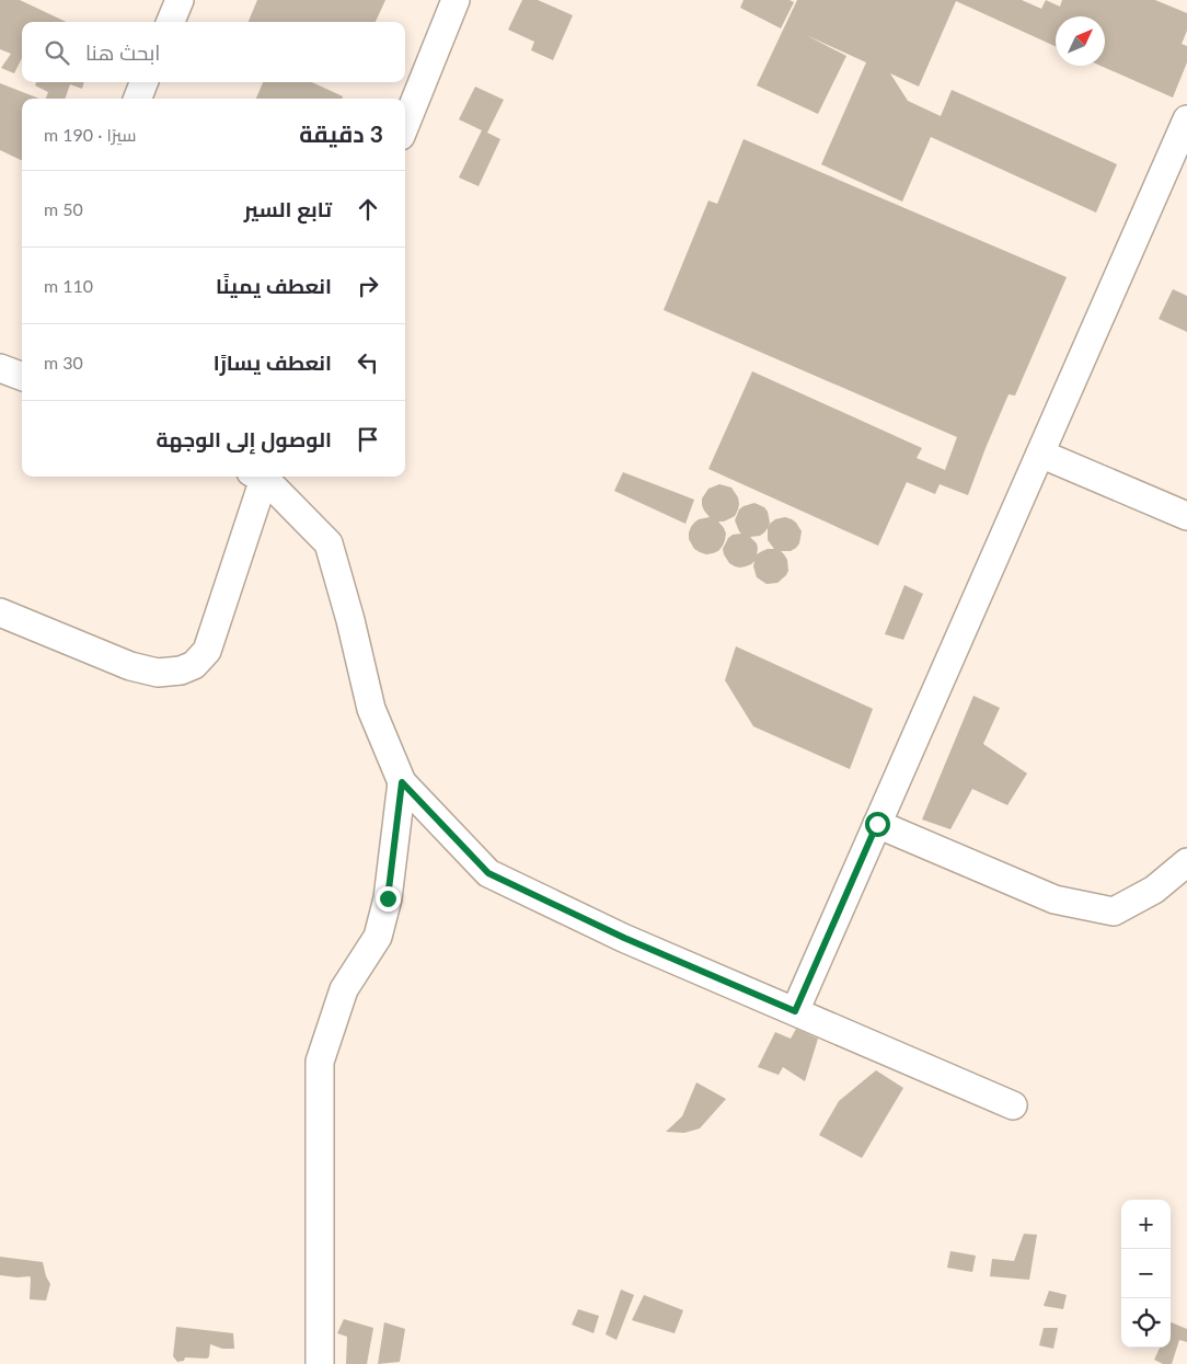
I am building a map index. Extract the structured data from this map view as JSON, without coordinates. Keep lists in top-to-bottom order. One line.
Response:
{"north":"top right","page":{"search":"ابحث هنا","heading":["3 دقيقة","سيرًا · 190 m"],"list":[["تابع السير","50 m"],["انعطف يمينًا","110 m"],["انعطف يسارًا","30 m"],"الوصول إلى الوجهة"],"map_buttons":["+","−"]}}
